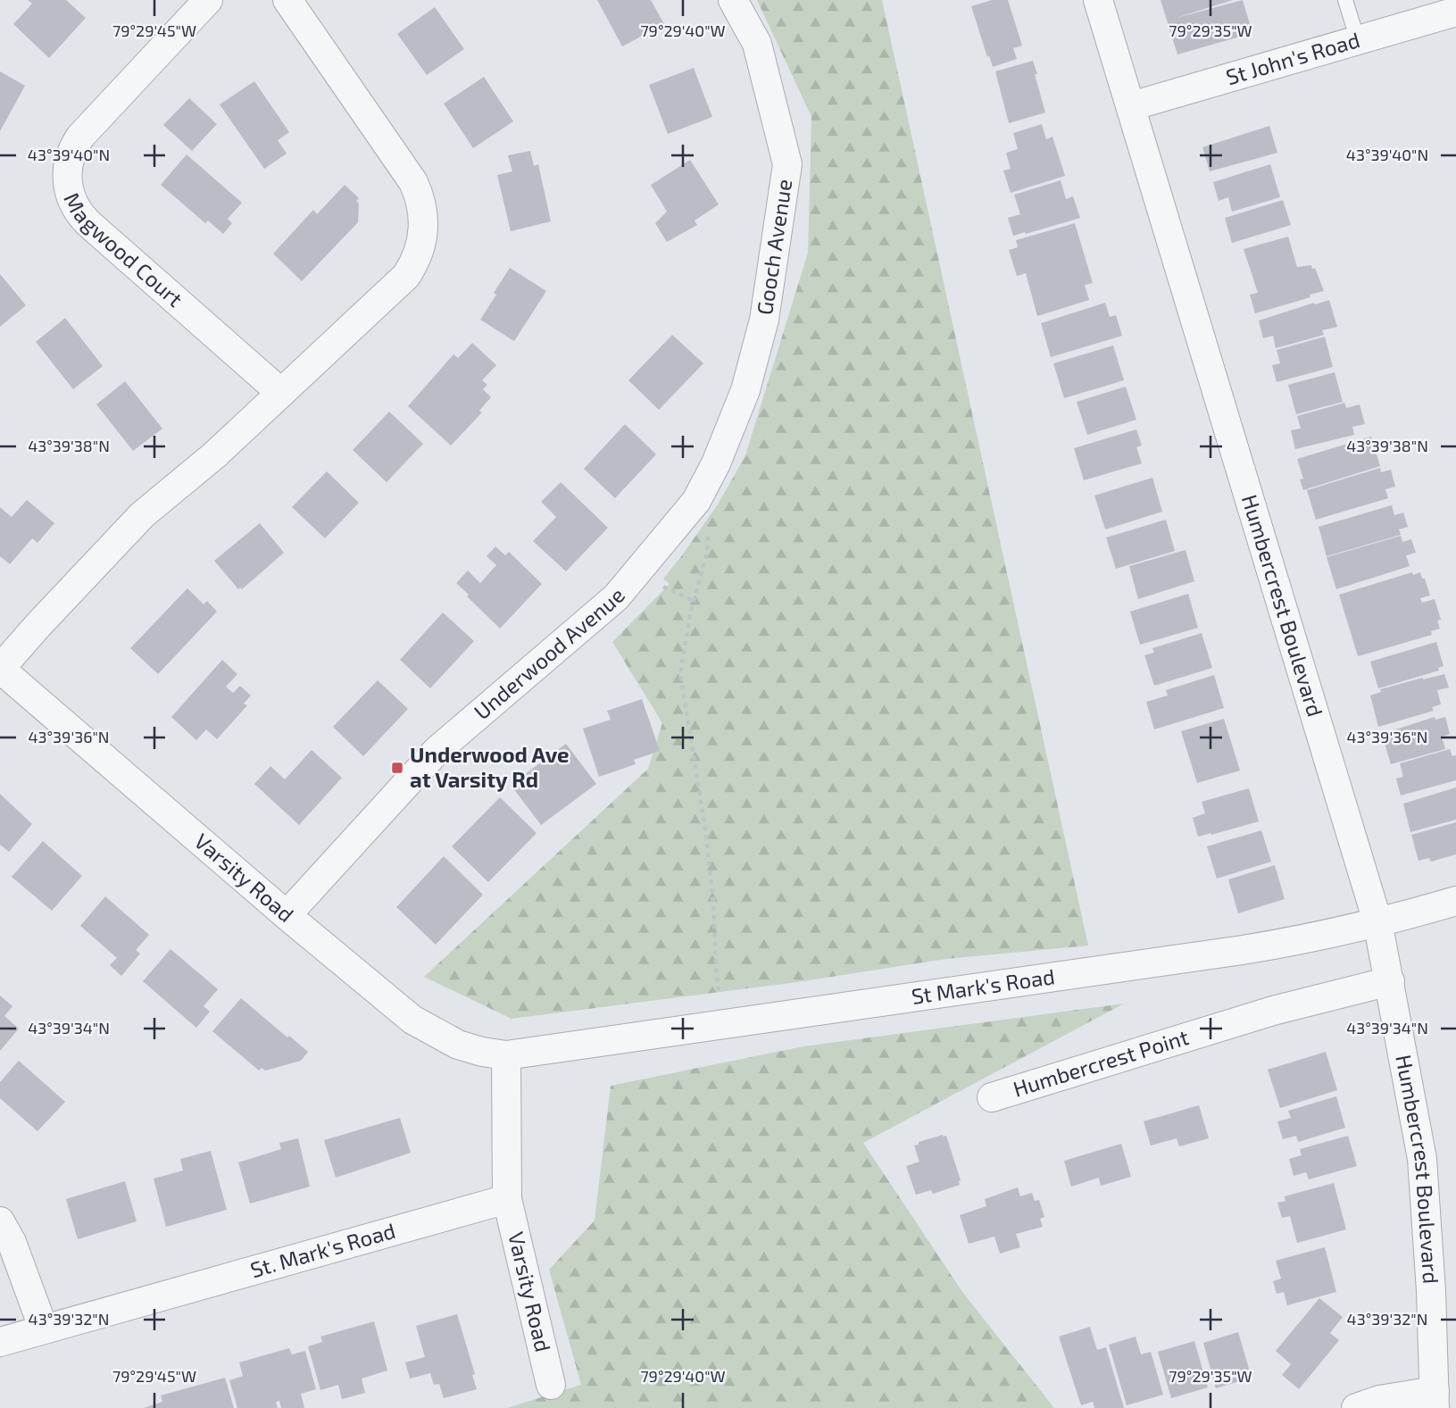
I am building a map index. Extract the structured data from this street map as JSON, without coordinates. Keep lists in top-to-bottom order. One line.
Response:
{"streets":{"street":["St John's Road","Magwood Court","Gooch Avenue","Humbercrest Boulevard","Underwood Avenue","Varsity Road","St Mark's Road","Humbercrest Point","St. Mark's Road"]},"crossings":[["St John's Road","Humbercrest Boulevard"],["Gooch Avenue","Underwood Avenue"],["Humbercrest Boulevard","St Mark's Road"],["Humbercrest Boulevard","Humbercrest Point"],["Underwood Avenue","Varsity Road"],["Varsity Road","St Mark's Road"],["Varsity Road","St. Mark's Road"]],"places":{"transit":["Underwood Ave at Varsity Rd"]},"coordinates":["79°29'45\"W","79°29'40\"W","79°29'35\"W","43°39'40\"N","43°39'38\"N","43°39'36\"N","43°39'34\"N","43°39'32\"N"]}
